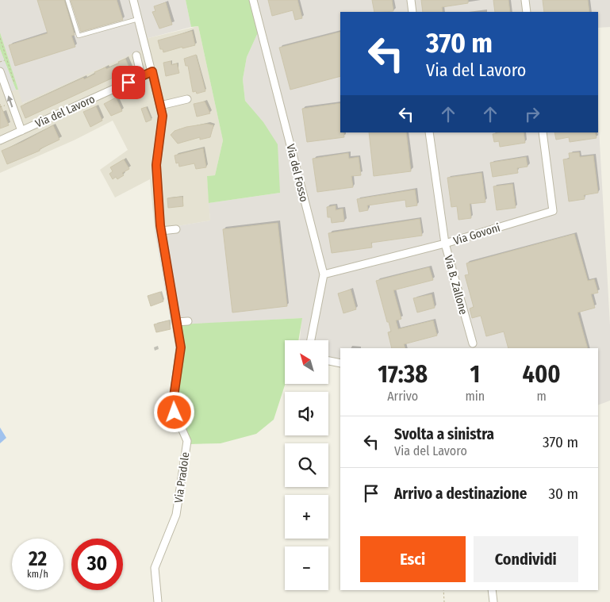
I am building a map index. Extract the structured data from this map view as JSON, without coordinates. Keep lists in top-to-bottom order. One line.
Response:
{"streets":{"street":["Via del Lavoro","Via del Fosso","Via Govoni","Via B. Zallone","Via Pradole"]},"crossings":[["Via del Lavoro","Via Pradole"],["Via del Fosso","Via Govoni"],["Via Govoni","Via B. Zallone"]],"north":"top left","page":{"turn":["370 m","Via del Lavoro"],"map_buttons":["+","−"],"eta":["17:38","Arrivo","1","min","400","m"],"list":[{"name":"Svolta a sinistra","note":"Via del Lavoro","value":"370 m"},{"name":"Arrivo a destinazione","value":"30 m"}],"buttons":["Esci","Condividi"],"speed":"22 km/h","limit":"30"}}
